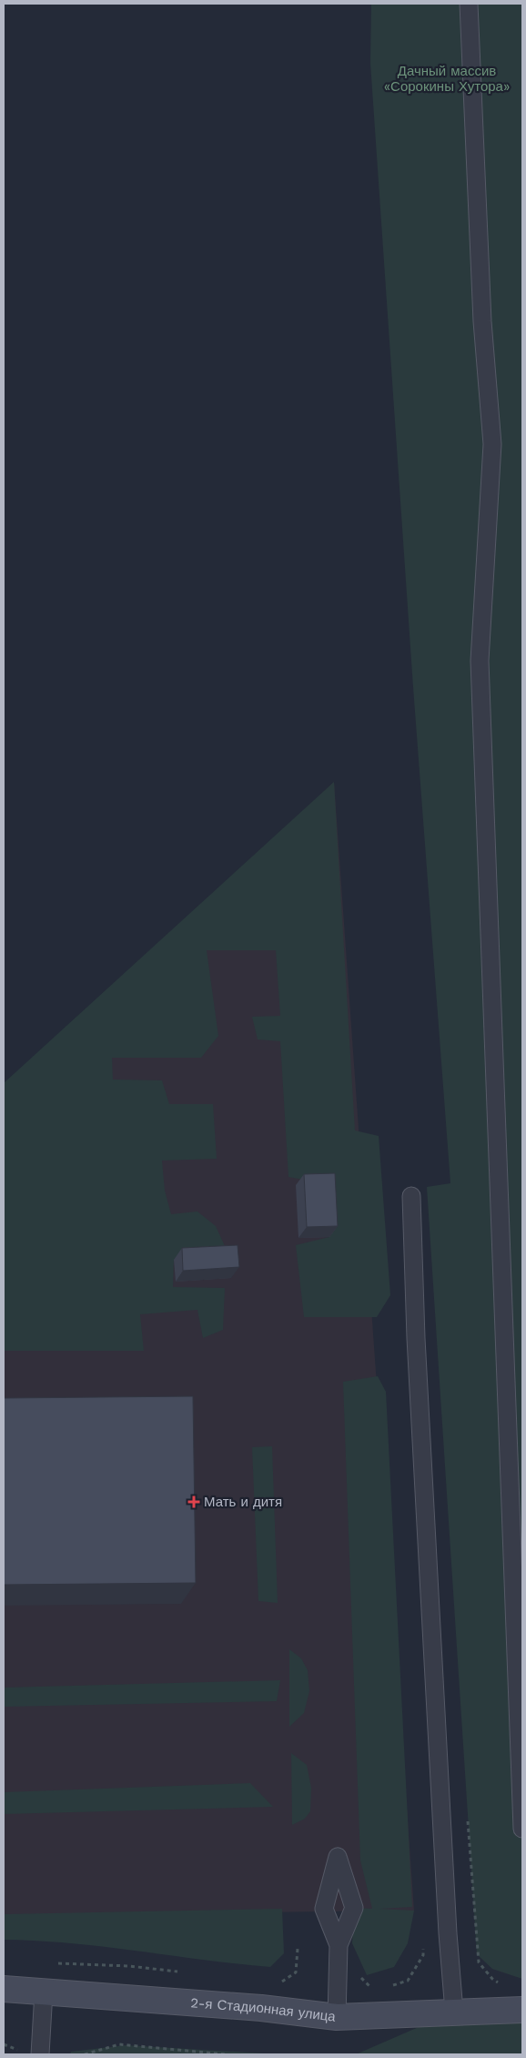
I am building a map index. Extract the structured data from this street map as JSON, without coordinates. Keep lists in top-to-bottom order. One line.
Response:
{"streets":{"main road":["2-я Стадионная улица"]},"parks":["Дачный массив «Сорокины Хутора»"],"places":{"health":["Мать и дитя"]}}
